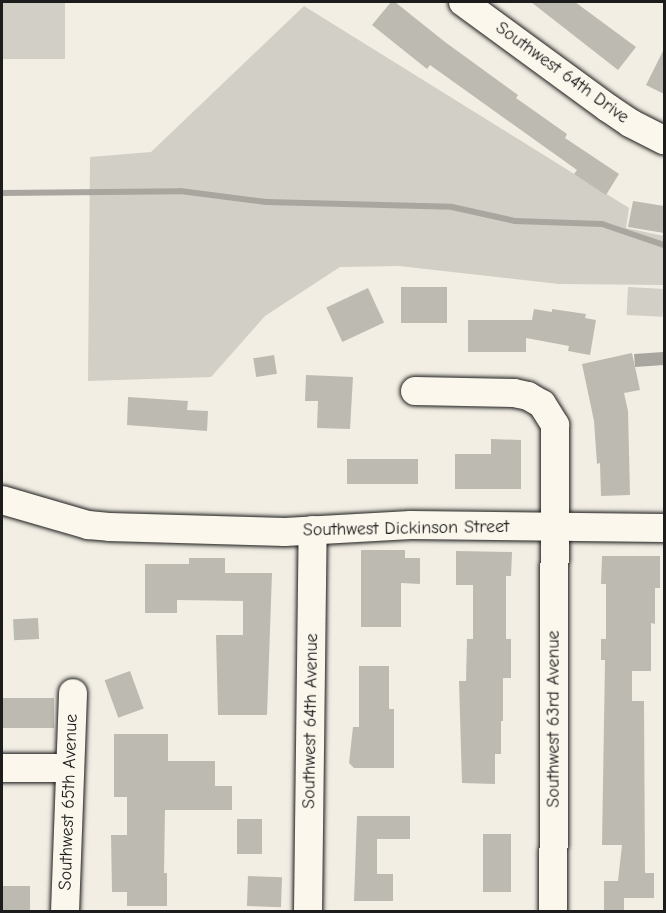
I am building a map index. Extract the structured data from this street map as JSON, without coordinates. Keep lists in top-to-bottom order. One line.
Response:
{"streets":{"street":["Southwest 64th Drive","Southwest Dickinson Street","Southwest 63rd Avenue","Southwest 64th Avenue","Southwest 65th Avenue"]},"crossings":[["Southwest Dickinson Street","Southwest 63rd Avenue"],["Southwest Dickinson Street","Southwest 64th Avenue"]]}
